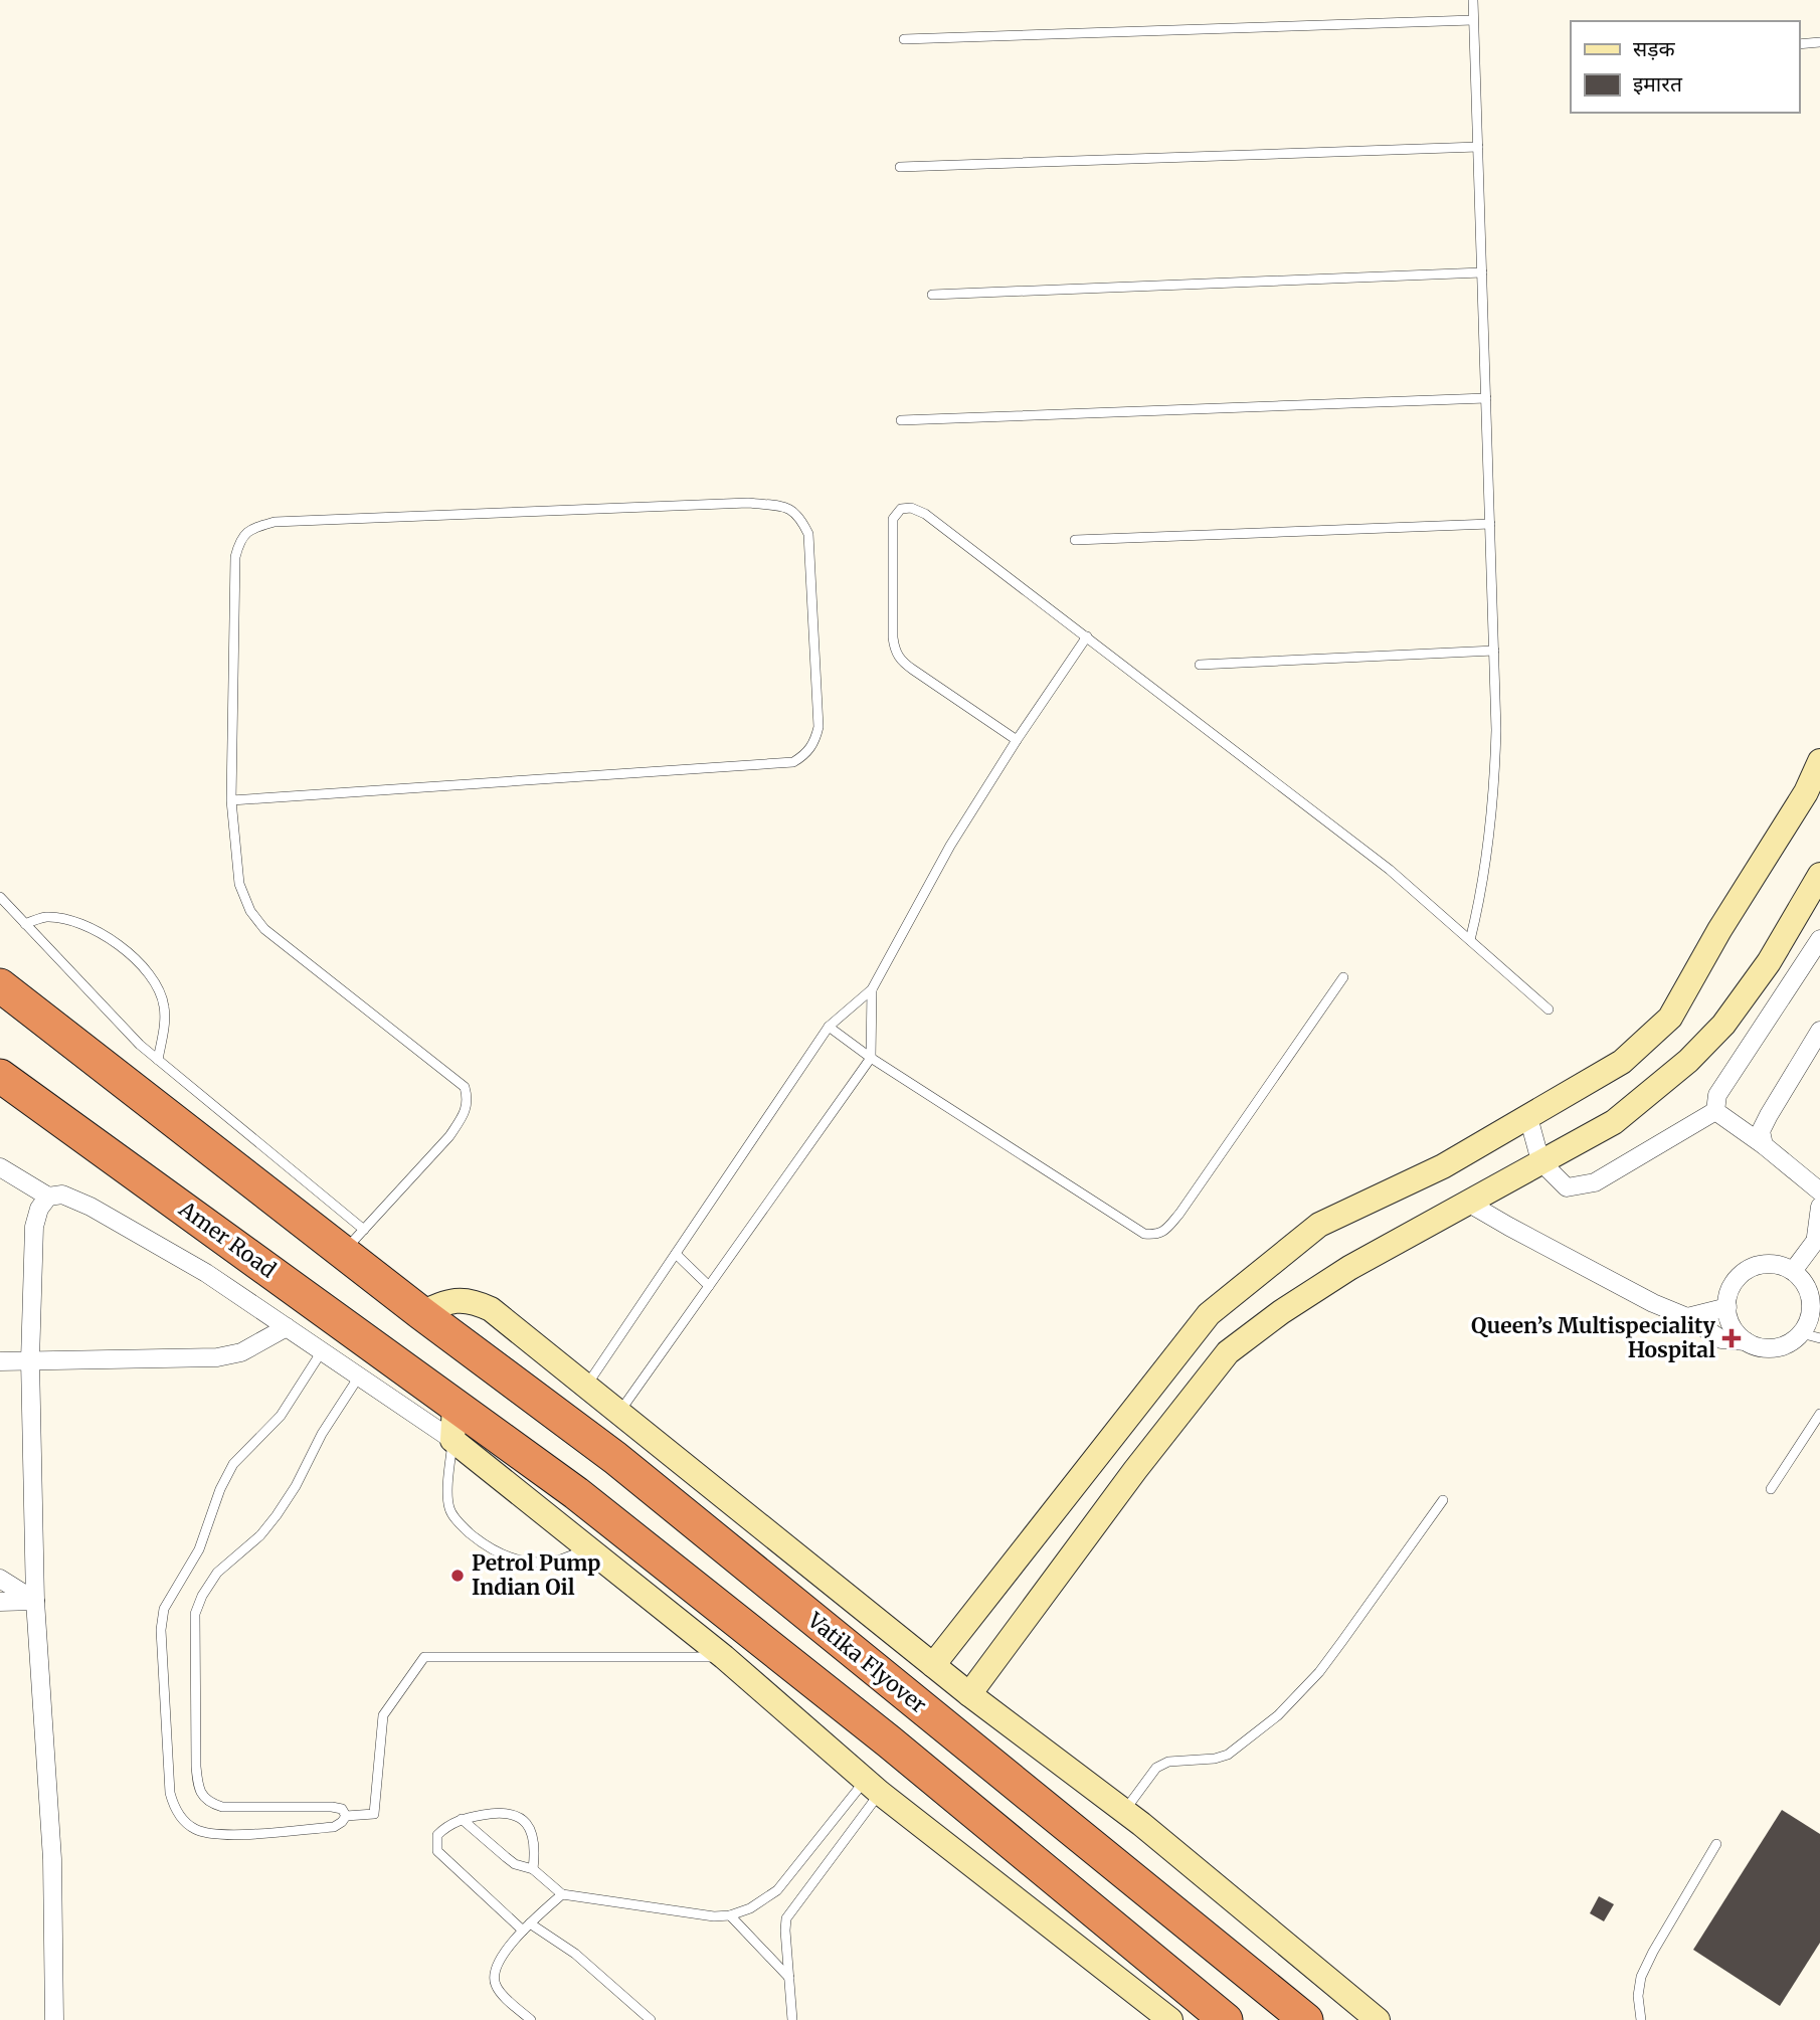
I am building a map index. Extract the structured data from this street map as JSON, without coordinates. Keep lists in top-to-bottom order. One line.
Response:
{"streets":{"highway":["Amer Road","Vatika Flyover"]},"places":{"health":["Queen’s Multispeciality Hospital"],"other":["Petrol Pump Indian Oil"]},"legend":["सड़क","इमारत"]}
